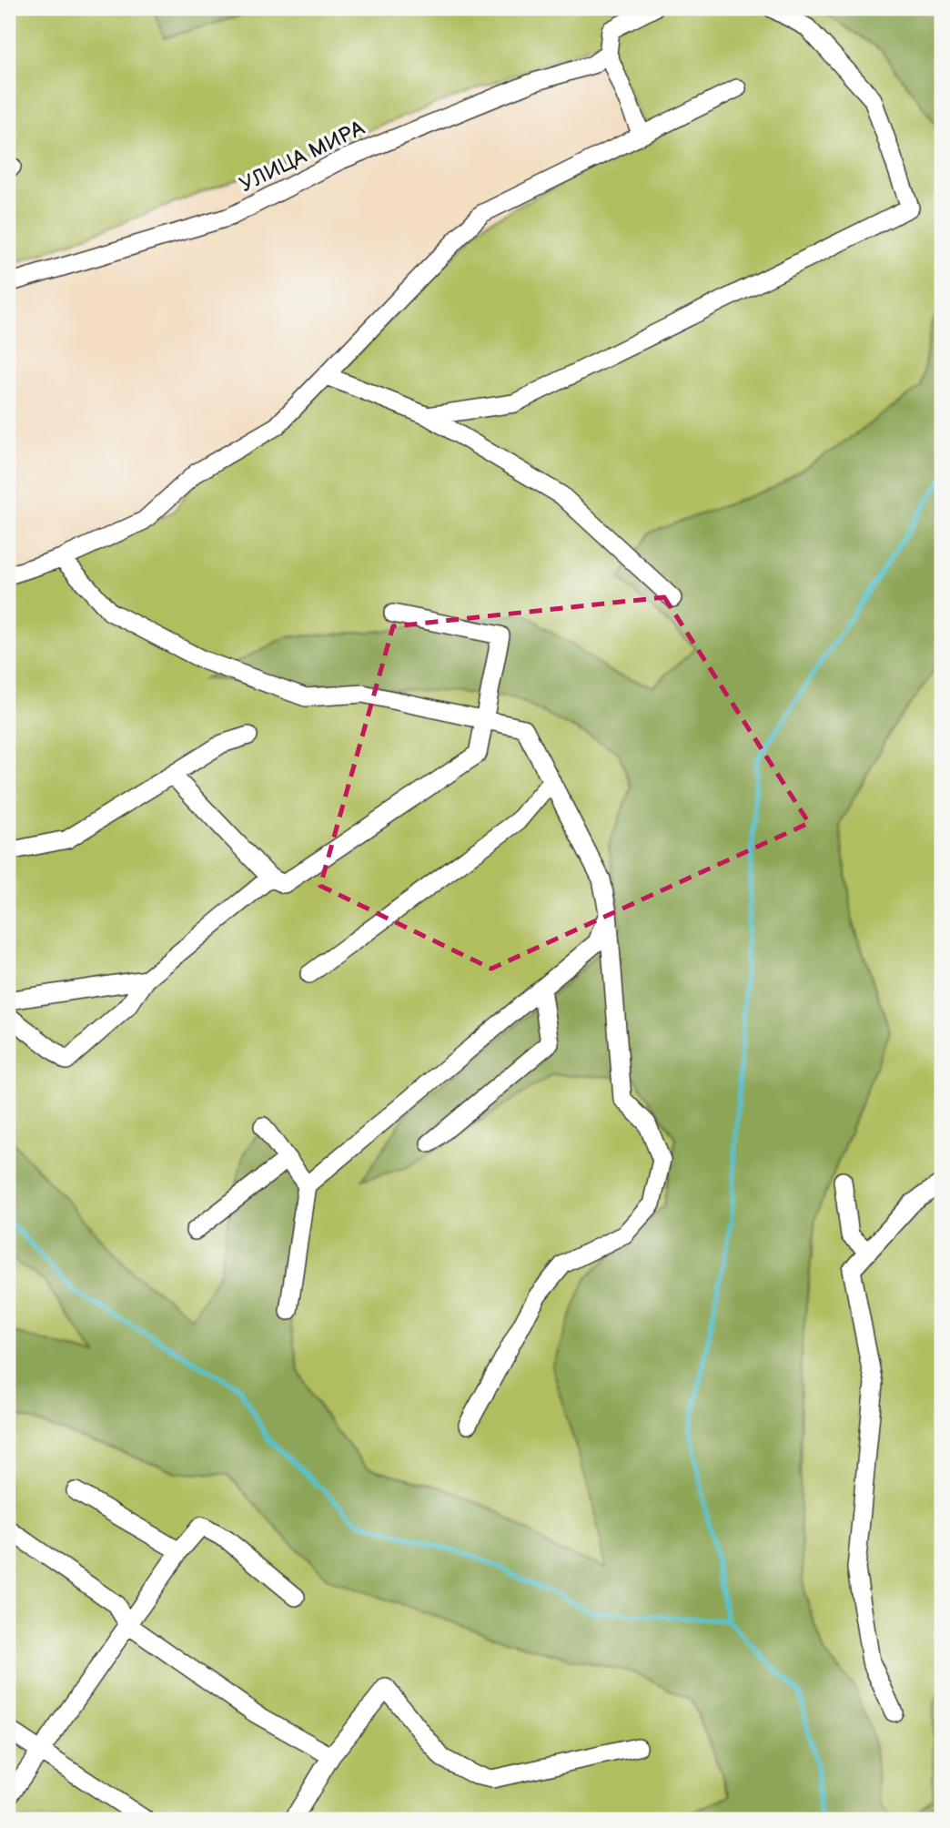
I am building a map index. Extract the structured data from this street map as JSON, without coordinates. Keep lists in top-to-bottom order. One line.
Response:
{"streets":{"street":["УЛИЦА МИРА"]}}
